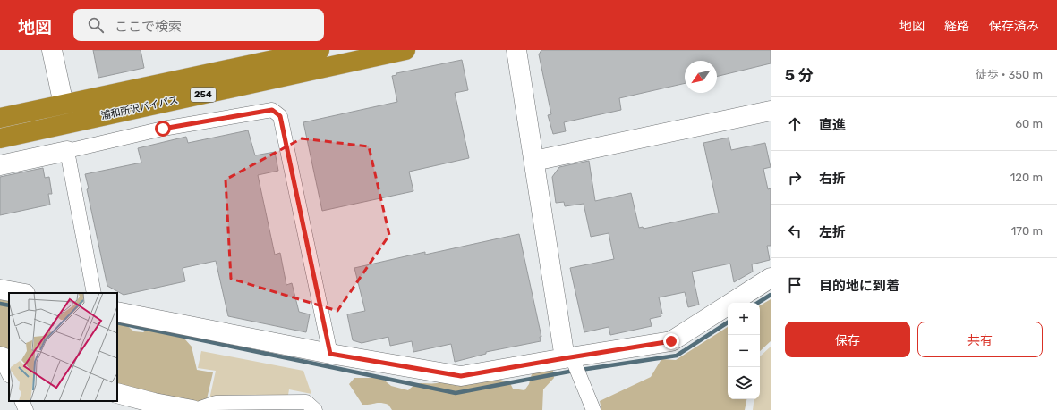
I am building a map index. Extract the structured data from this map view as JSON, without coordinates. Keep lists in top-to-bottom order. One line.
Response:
{"streets":{"highway":["254","浦和所沢バイパス"]},"north":"bottom left","page":{"header":"地図","search":"ここで検索","nav":["地図","経路","保存済み"],"heading":["5 分","徒歩 · 350 m"],"list":[["直進","60 m"],["右折","120 m"],["左折","170 m"],"目的地に到着"],"map_buttons":["+","−"],"buttons":["保存","共有"]}}
